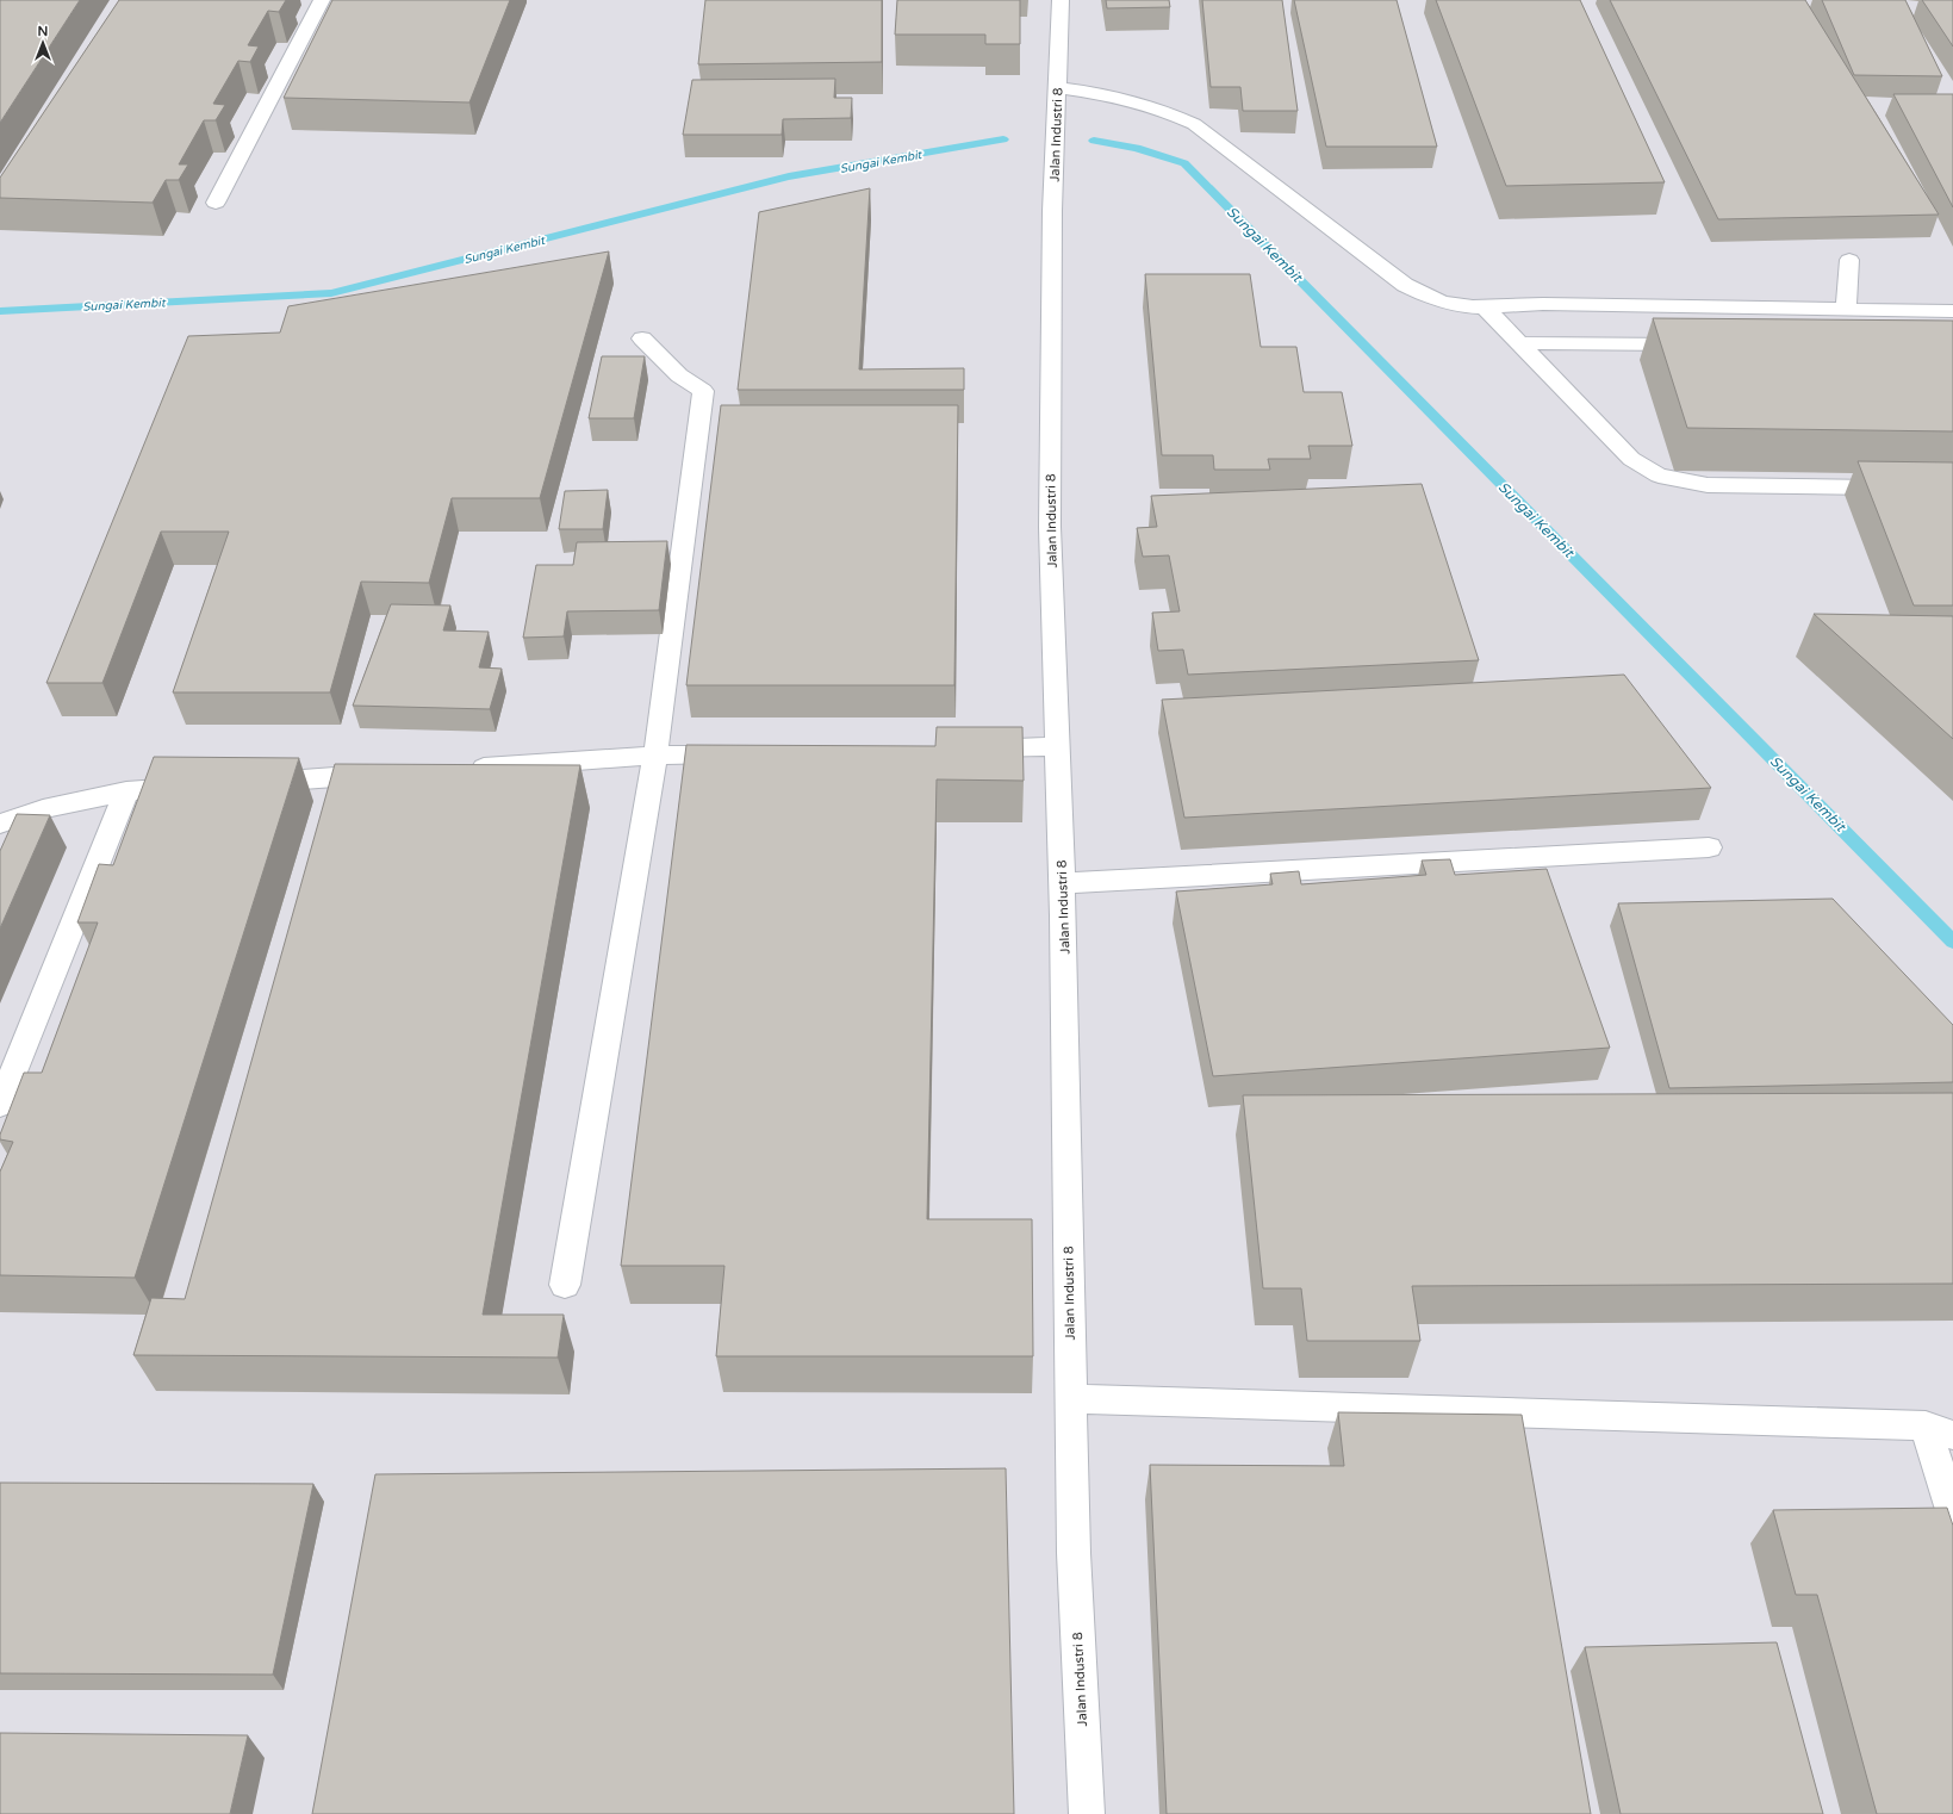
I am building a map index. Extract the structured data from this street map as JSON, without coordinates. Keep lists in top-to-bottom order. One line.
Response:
{"streets":{"street":["Jalan Industri 8"]},"water":["Sungai Kembit"],"north":"top"}
